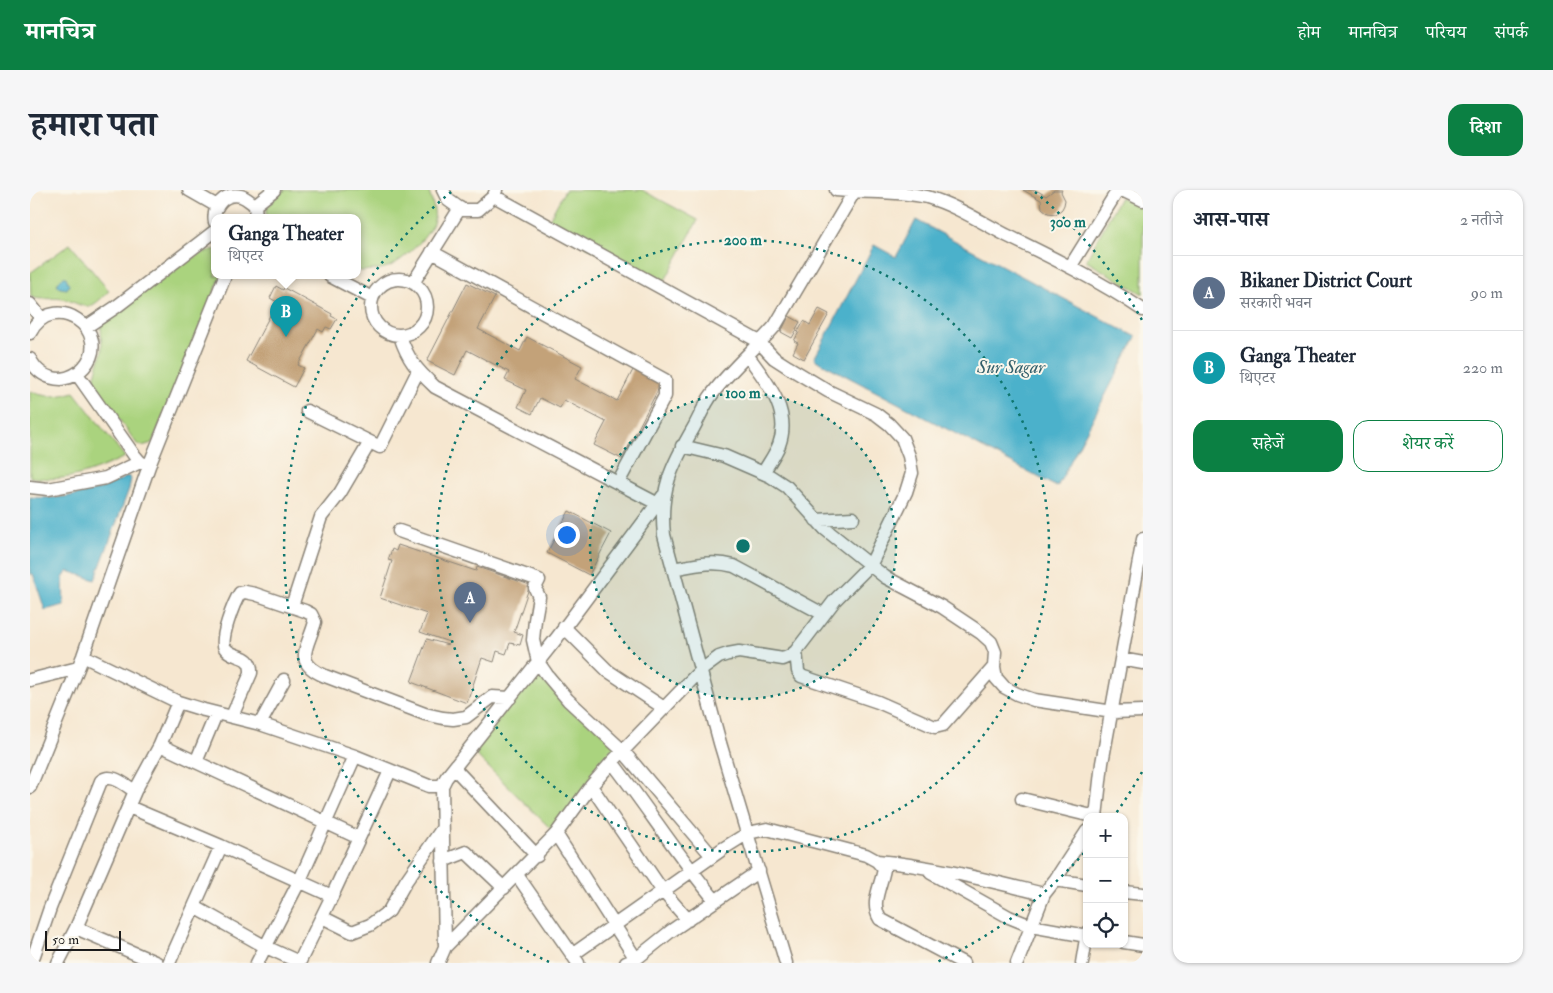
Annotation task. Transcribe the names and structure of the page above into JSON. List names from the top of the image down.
{
  "water": ["Sur Sagar"],
  "scale_bar": "50 m",
  "page": {
    "header": "मानचित्र",
    "nav": [
      "होम",
      "मानचित्र",
      "परिचय",
      "संपर्क"
    ],
    "title": "हमारा पता",
    "buttons": [
      "दिशा",
      ["सहेजें", "शेयर करें"]
    ],
    "heading": ["आस-पास", "2 नतीजे"],
    "popup": ["Ganga Theater", "थिएटर"],
    "list": [
      {
        "mark": "A",
        "name": "Bikaner District Court",
        "note": "सरकारी भवन",
        "value": "90 m"
      },
      {
        "mark": "B",
        "name": "Ganga Theater",
        "note": "थिएटर",
        "value": "220 m"
      }
    ],
    "pins": ["B", "A"],
    "map_buttons": ["+", "−"],
    "scale": "50 m"
  },
  "rings": ["300 m", "200 m", "100 m"]
}
